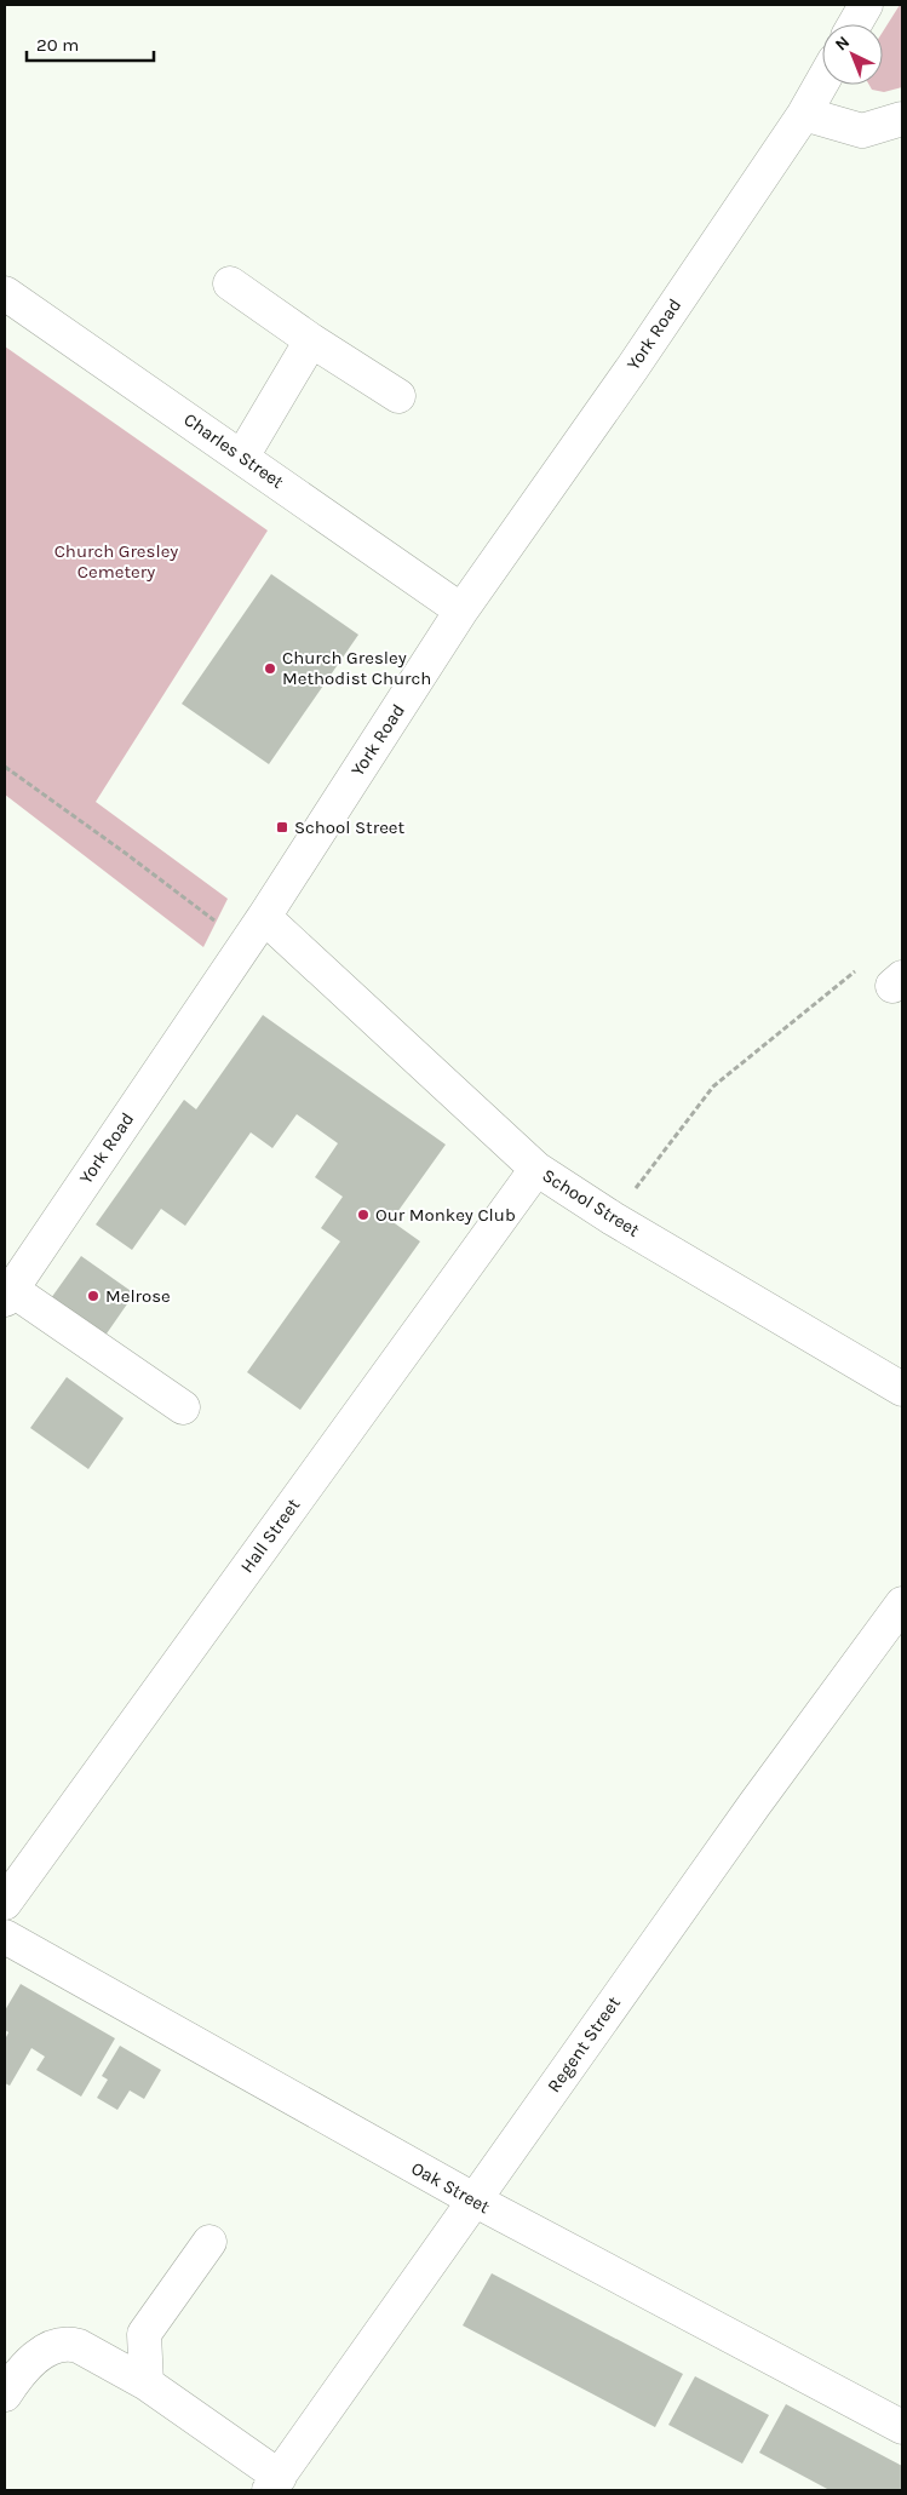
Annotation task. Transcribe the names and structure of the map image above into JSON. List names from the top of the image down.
{
  "streets": {
    "street": [
      "York Road",
      "Charles Street",
      "School Street",
      "Hall Street",
      "Regent Street",
      "Oak Street"
    ]
  },
  "crossings": [
    ["York Road", "Charles Street"],
    ["York Road", "School Street"],
    ["School Street", "Hall Street"],
    ["Regent Street", "Oak Street"]
  ],
  "parks": ["Church Gresley Cemetery"],
  "places": {
    "other": ["Church Gresley Methodist Church", "Our Monkey Club", "Melrose"],
    "transit": ["School Street"]
  },
  "scale_bar": "20 m",
  "north": "top left"
}
